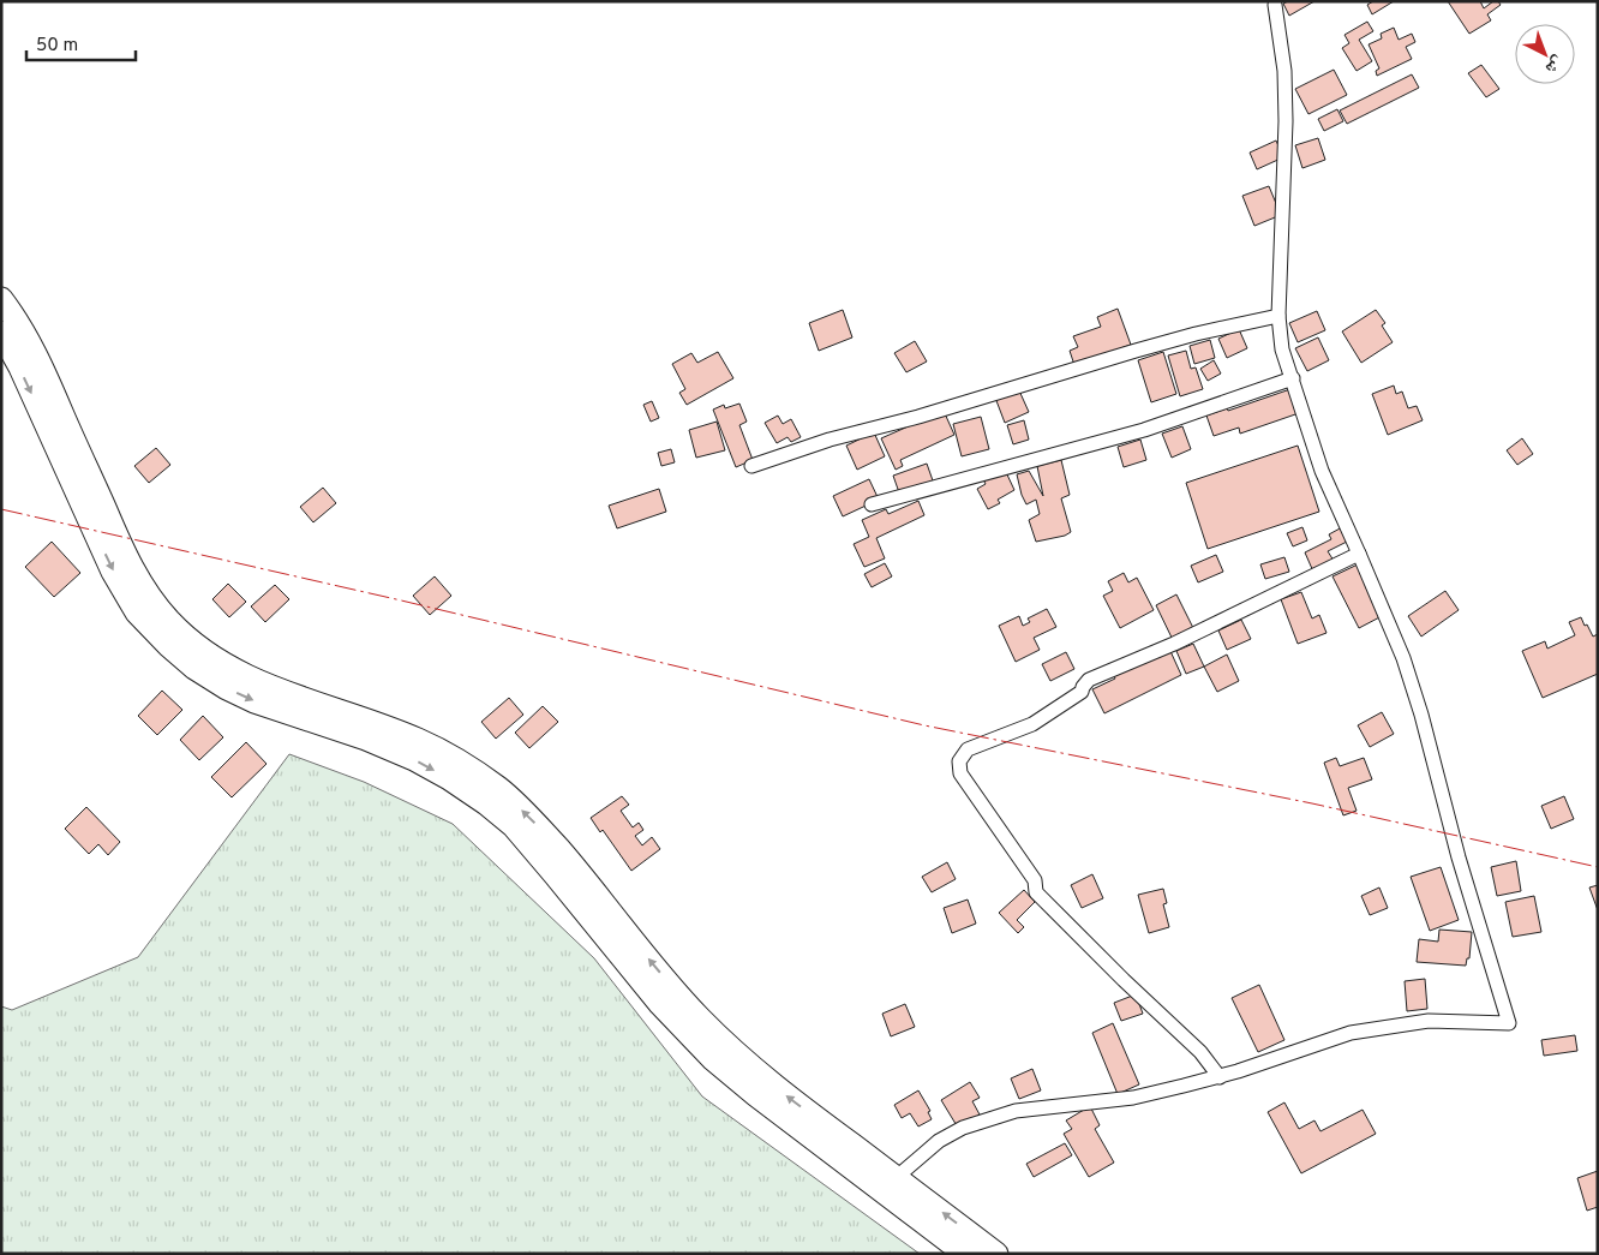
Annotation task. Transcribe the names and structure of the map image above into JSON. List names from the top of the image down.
{
  "scale_bar": "50 m",
  "north": "bottom right"
}
